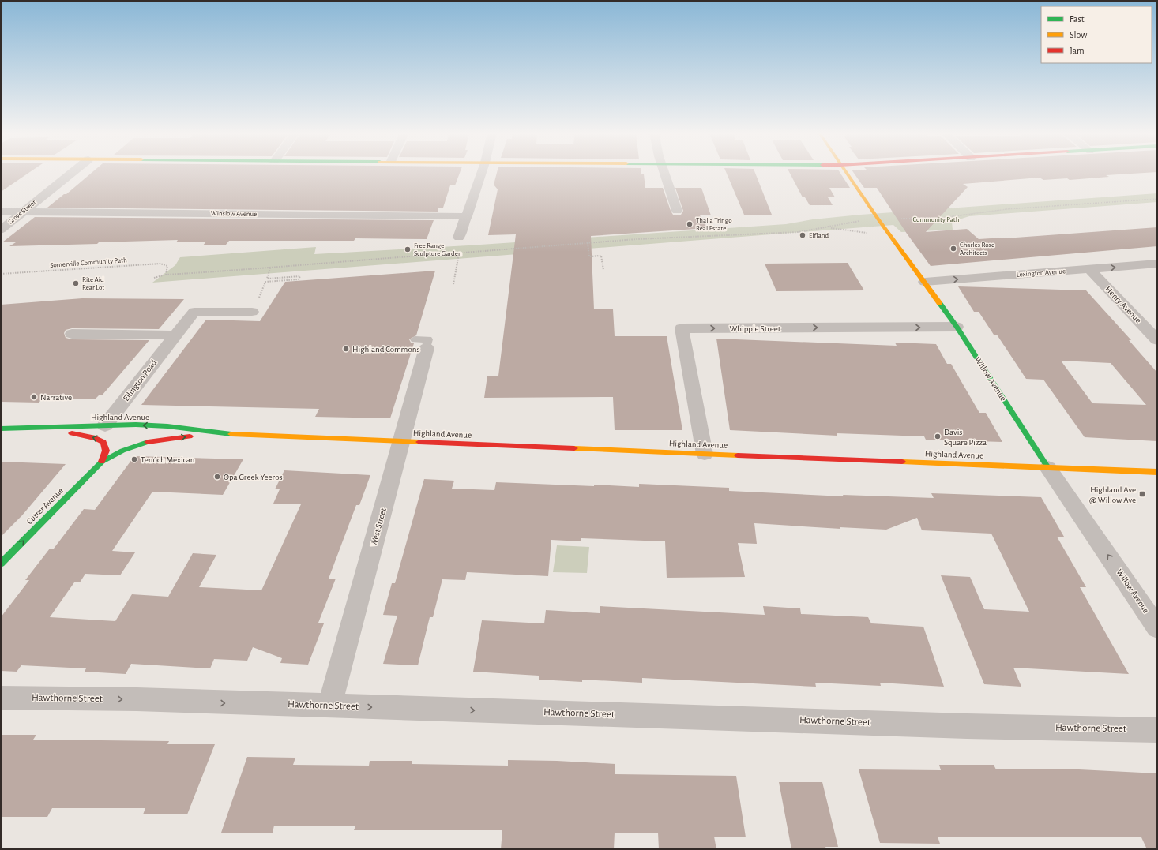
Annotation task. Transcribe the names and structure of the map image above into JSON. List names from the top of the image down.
{
  "streets": {
    "street": [
      "Grove Street",
      "Winslow Avenue",
      "Lexington Avenue",
      "Henry Avenue",
      "Whipple Street",
      "Willow Avenue",
      "Ellington Road",
      "Highland Avenue",
      "Cutter Avenue",
      "West Street",
      "Hawthorne Street"
    ],
    "path": ["Somerville Community Path"]
  },
  "crossings": [
    ["Grove Street", "Winslow Avenue"],
    ["Lexington Avenue", "Henry Avenue"],
    ["Lexington Avenue", "Willow Avenue"],
    ["Whipple Street", "Willow Avenue"],
    ["Whipple Street", "Highland Avenue"],
    ["Willow Avenue", "Highland Avenue"],
    ["Ellington Road", "Highland Avenue"],
    ["Highland Avenue", "Cutter Avenue"],
    ["Highland Avenue", "West Street"],
    ["West Street", "Hawthorne Street"]
  ],
  "one_way": [
    "Lexington Avenue",
    "Willow Avenue",
    "Cutter Avenue",
    "Hawthorne Street"
  ],
  "parks": ["Community Path"],
  "places": {
    "other": [
      "Thalia Tringo Real Estate",
      "Elfland",
      "Charles Rose Architects",
      "Free Range Sculpture Garden",
      "Rite Aid Rear Lot",
      "Highland Commons",
      "Narrative",
      "Davis Square Pizza",
      "Tenóch Mexican",
      "Opa Greek Yeeros"
    ],
    "transit": ["Highland Ave @ Willow Ave"]
  },
  "legend": ["Fast", "Slow", "Jam"]
}
